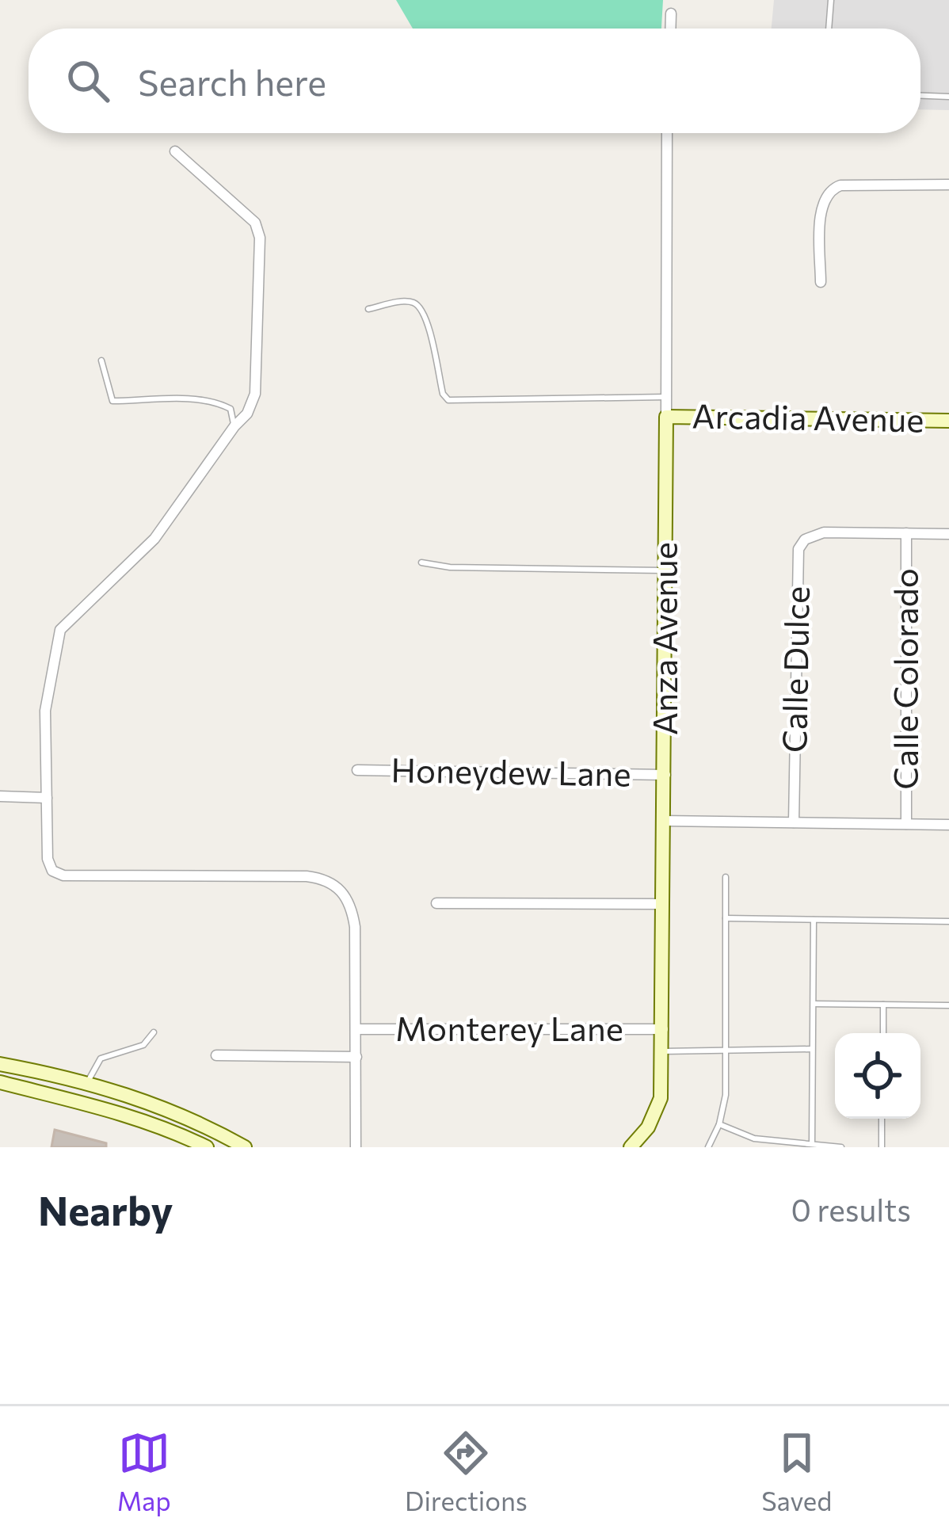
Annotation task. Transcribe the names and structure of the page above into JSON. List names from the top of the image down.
{
  "streets": {
    "street": [
      "Arcadia Avenue",
      "Anza Avenue",
      "Calle Dulce",
      "Calle Colorado",
      "Honeydew Lane",
      "Monterey Lane"
    ]
  },
  "crossings": [
    ["Arcadia Avenue", "Anza Avenue"],
    ["Anza Avenue", "Honeydew Lane"],
    ["Anza Avenue", "Monterey Lane"],
    ["Calle Dulce", "Calle Colorado"]
  ],
  "page": {
    "search": "Search here",
    "heading": ["Nearby", "0 results"],
    "nav": ["Map", "Directions", "Saved"]
  }
}
